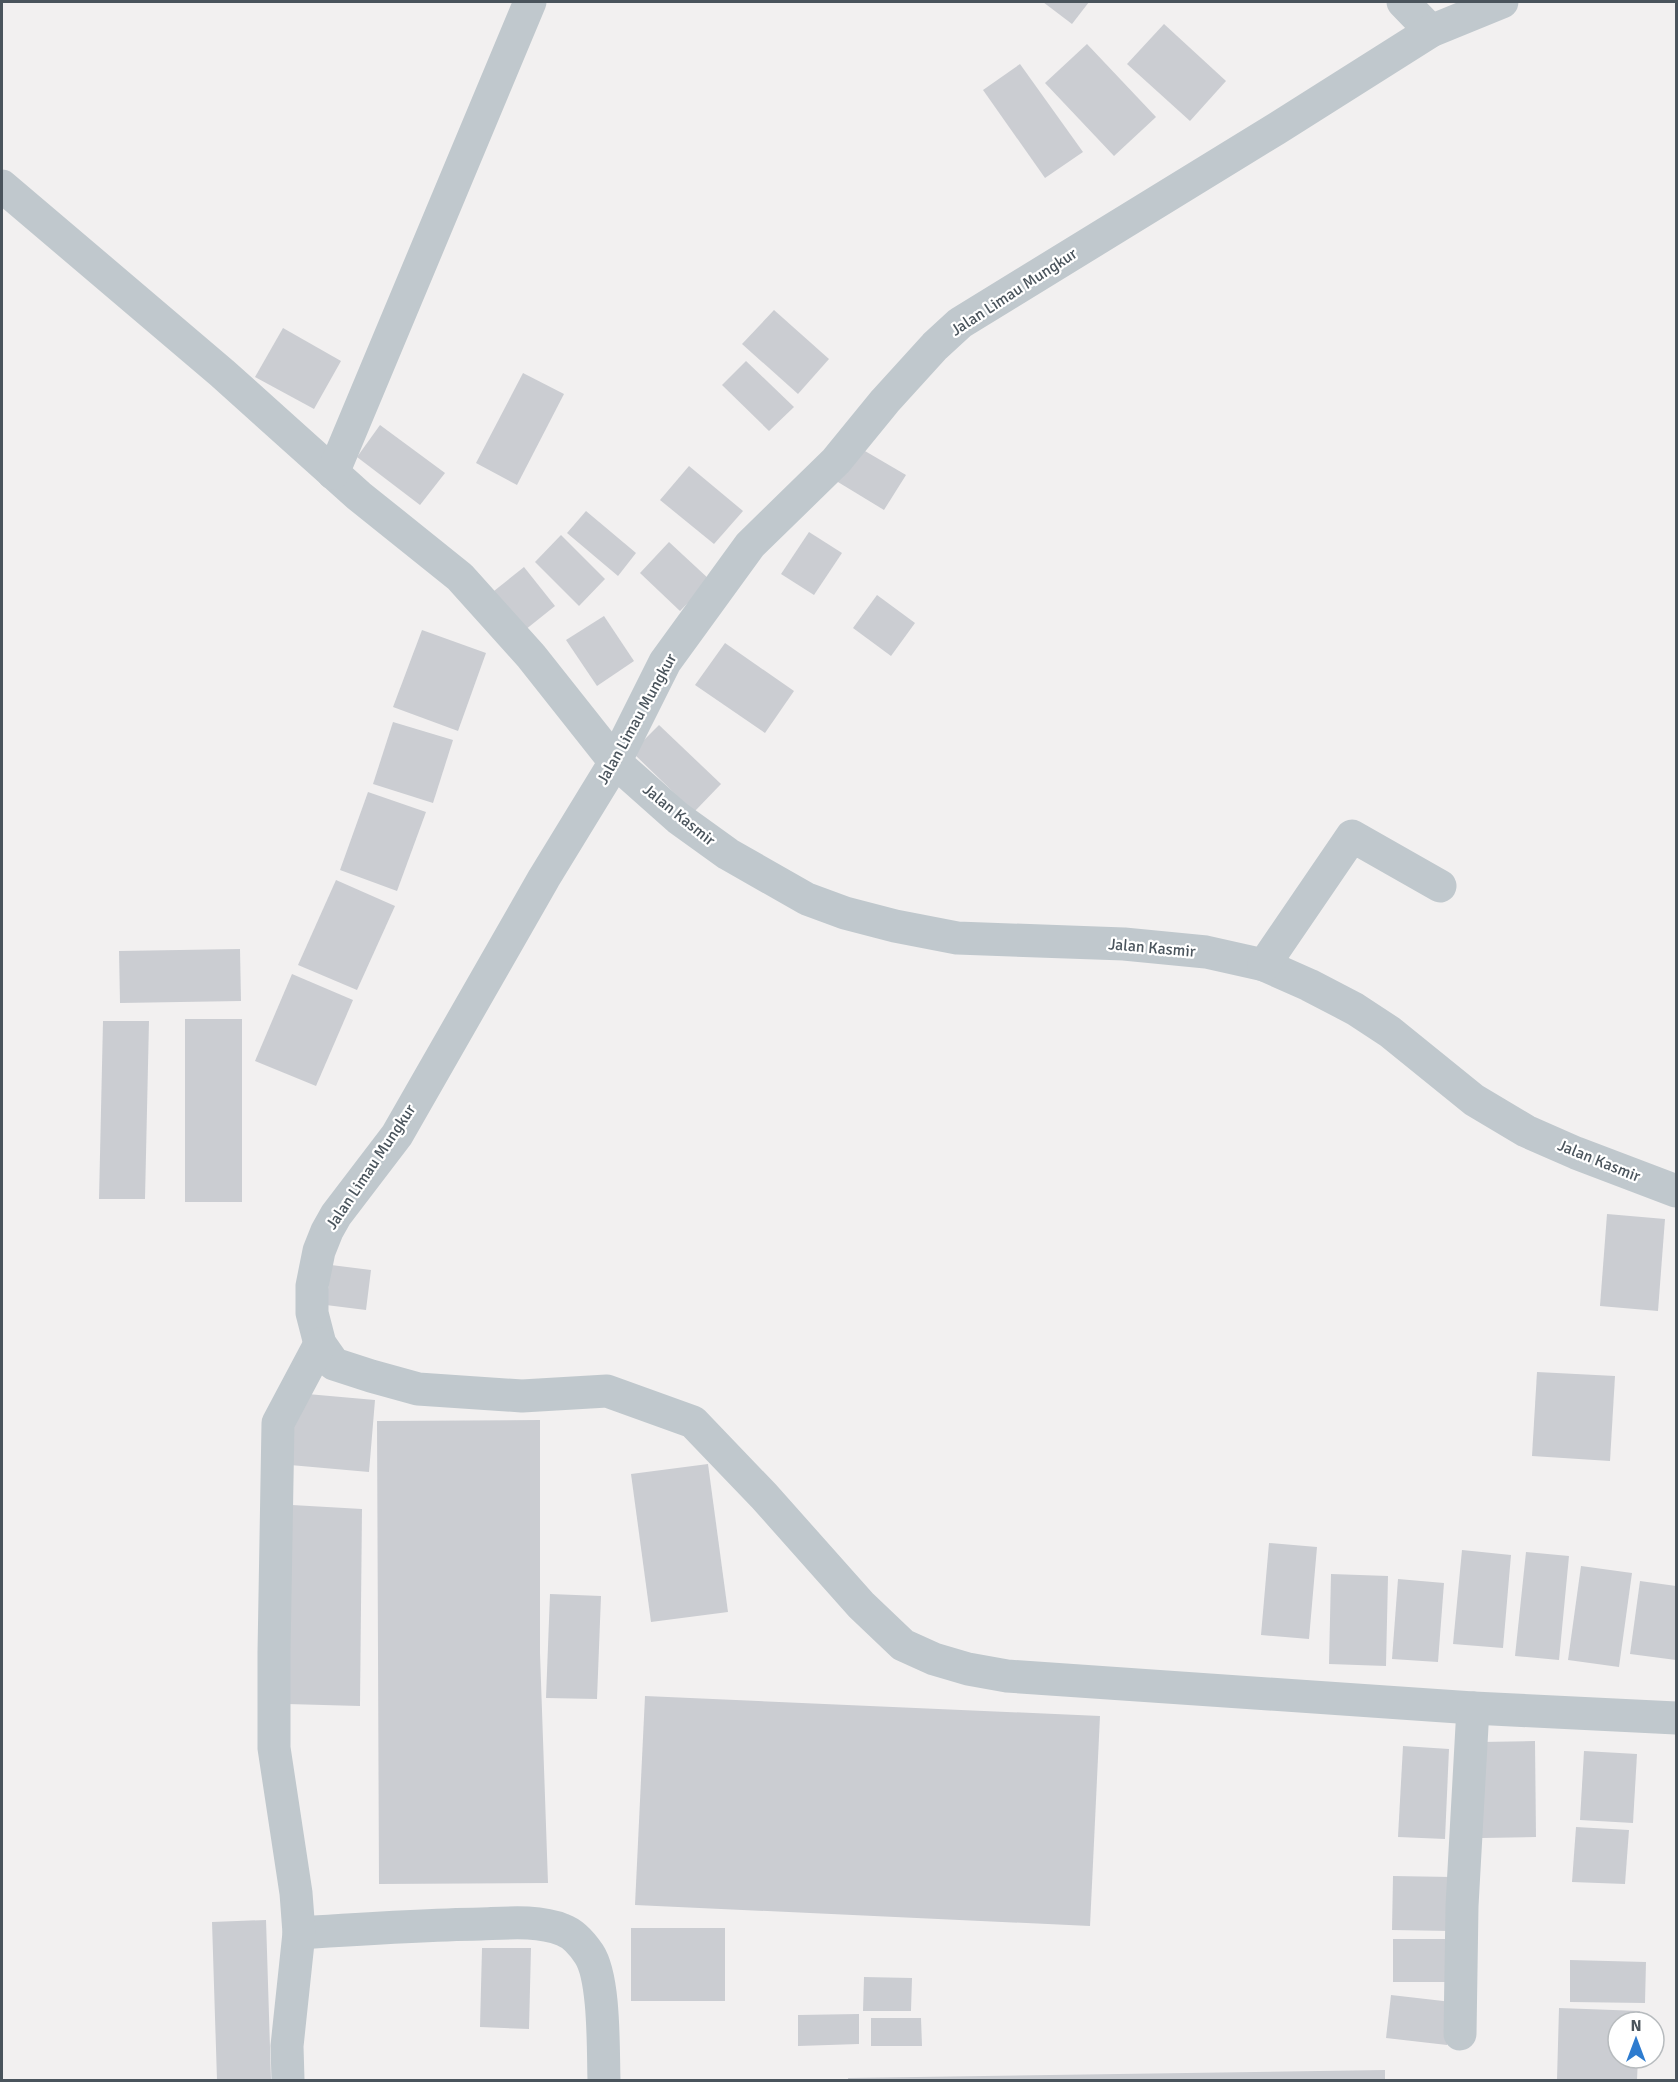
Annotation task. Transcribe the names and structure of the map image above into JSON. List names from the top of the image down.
{
  "streets": {
    "street": ["Jalan Limau Mungkur", "Jalan Kasmir"]
  },
  "crossings": [
    ["Jalan Limau Mungkur", "Jalan Kasmir"]
  ],
  "north": "top"
}
